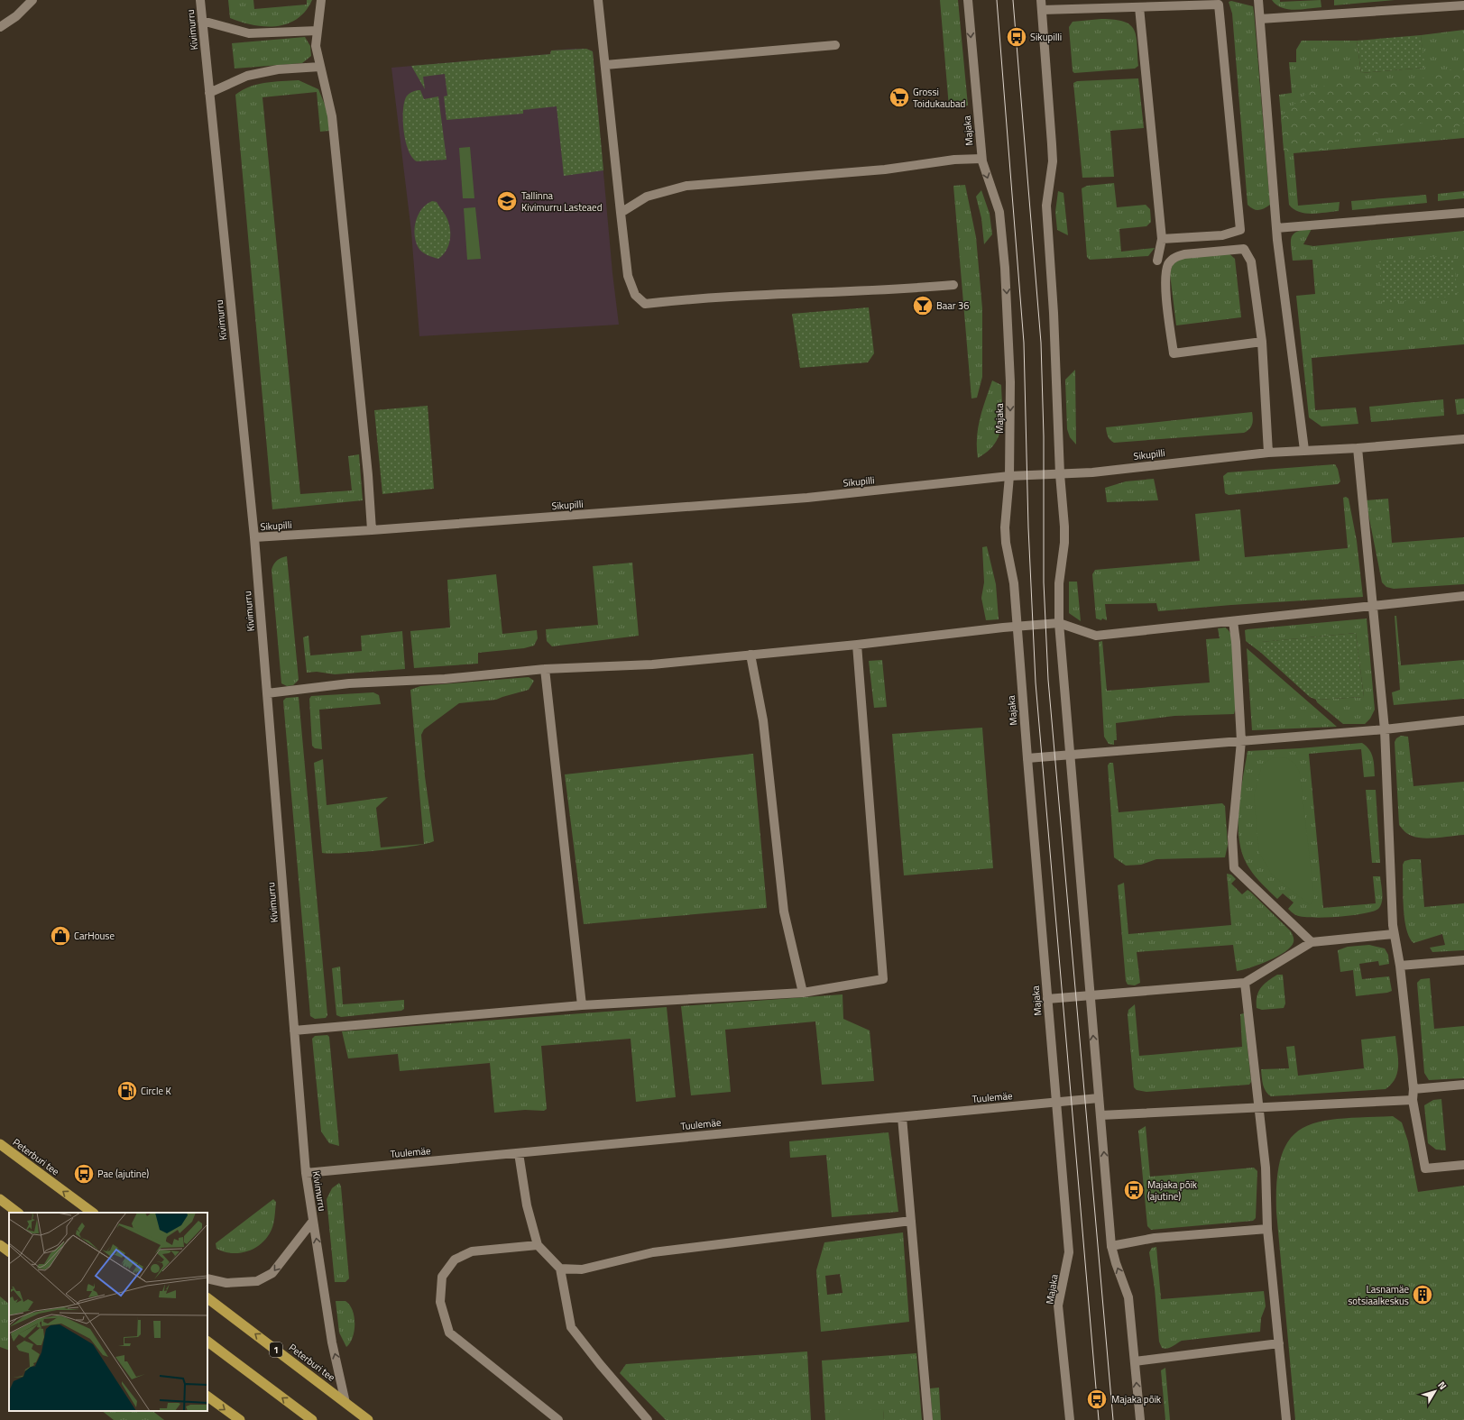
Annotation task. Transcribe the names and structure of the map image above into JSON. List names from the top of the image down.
{
  "streets": {
    "highway": ["Peterburi tee", "1"],
    "street": [
      "Kivimurru",
      "Majaka",
      "Sikupilli",
      "Tuulemäe"
    ]
  },
  "crossings": [
    ["Kivimurru", "Sikupilli"],
    ["Kivimurru", "Tuulemäe"],
    ["Kivimurru", "Peterburi tee"],
    ["Majaka", "Sikupilli"],
    ["Majaka", "Tuulemäe"]
  ],
  "places": {
    "bus stop": [
      "Sikupilli",
      "Pae (ajutine)",
      "Majaka põik (ajutine)",
      "Majaka põik"
    ],
    "supermarket": ["Grossi Toidukaubad"],
    "school or university": ["Tallinna Kivimurru Lasteaed"],
    "bar": ["Baar 36"],
    "shop": ["CarHouse"],
    "fuel station": ["Circle K"],
    "building": ["Lasnamäe sotsiaalkeskus"]
  },
  "north": "top right"
}
